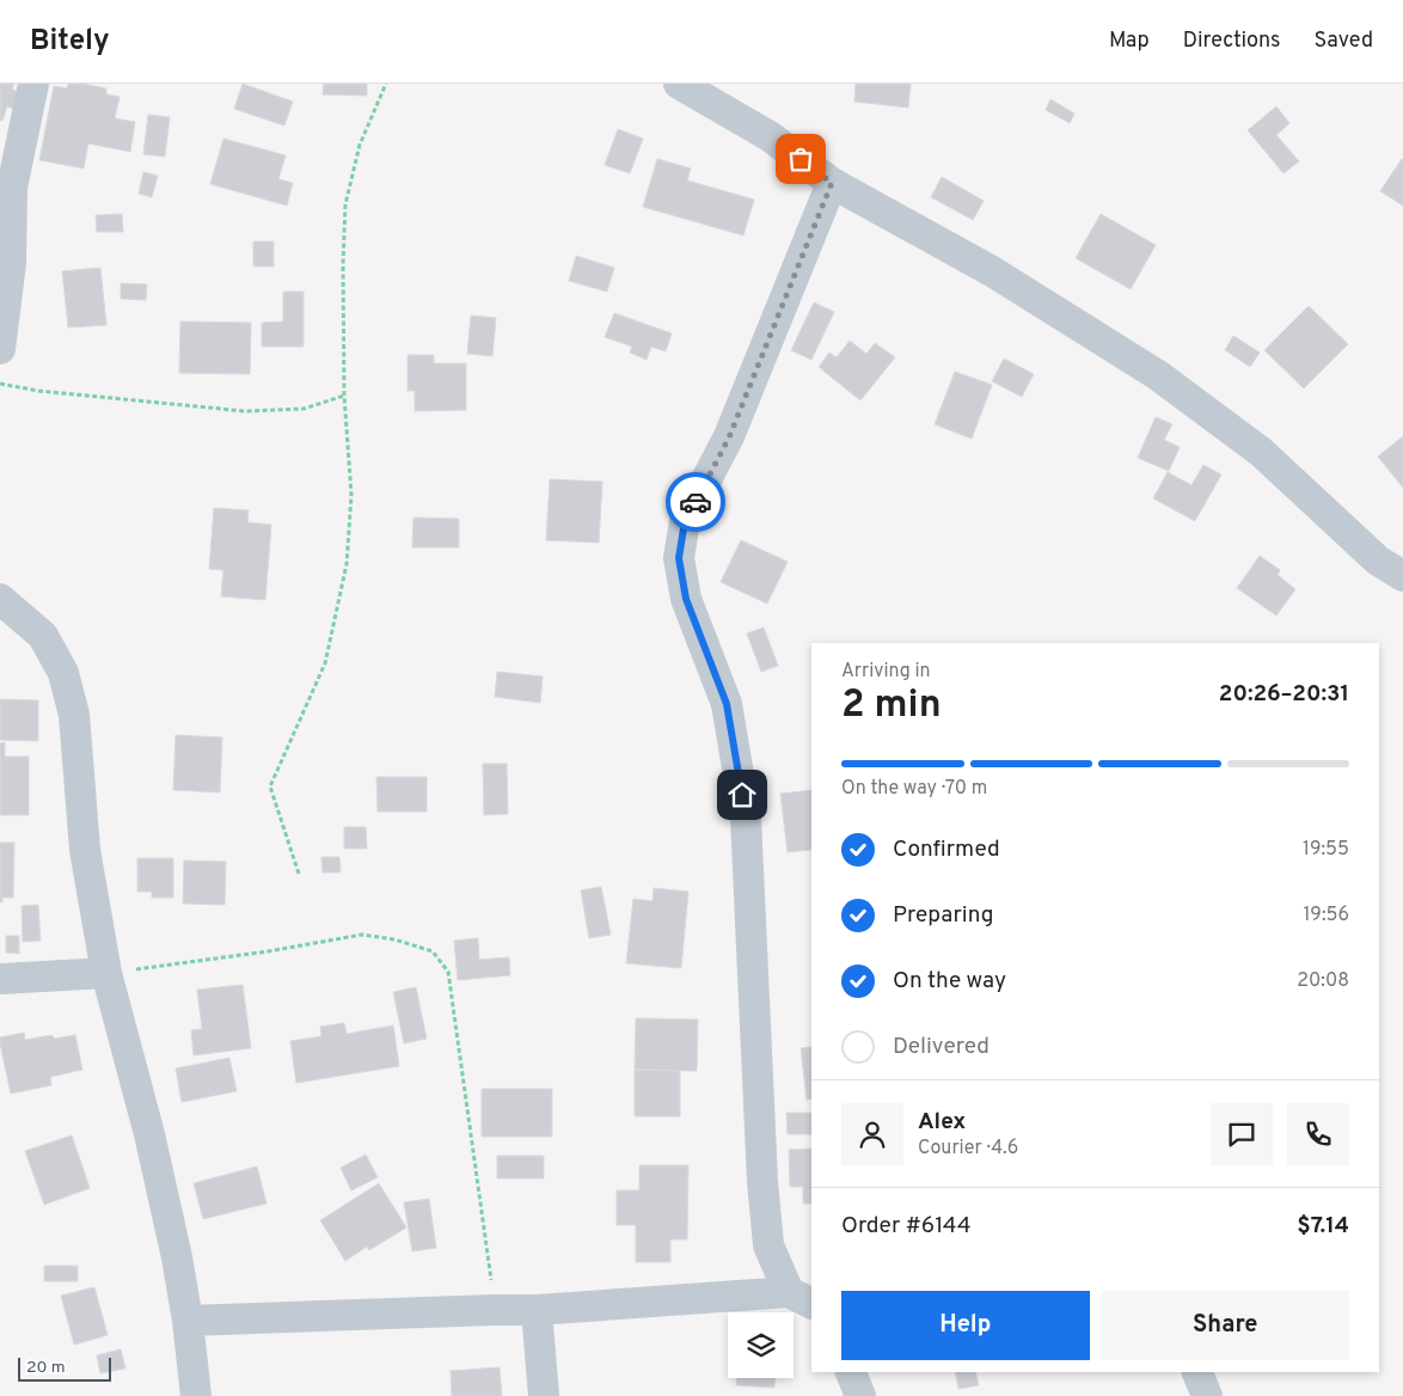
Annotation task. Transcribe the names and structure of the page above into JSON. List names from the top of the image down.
{
  "scale_bar": "20 m",
  "page": {
    "header": "Bitely",
    "nav": ["Map", "Directions", "Saved"],
    "heading": ["2 min", "Arriving in", "20:26–20:31"],
    "panel": [
      "Alex",
      "Courier · 4.6",
      "Order #6144",
      "$7.14"
    ],
    "bar": "On the way · 70 m",
    "list": [
      ["Confirmed", "19:55"],
      ["Preparing", "19:56"],
      ["On the way", "20:08"],
      "Delivered"
    ],
    "buttons": ["Help", "Share"],
    "scale": "20 m"
  }
}
